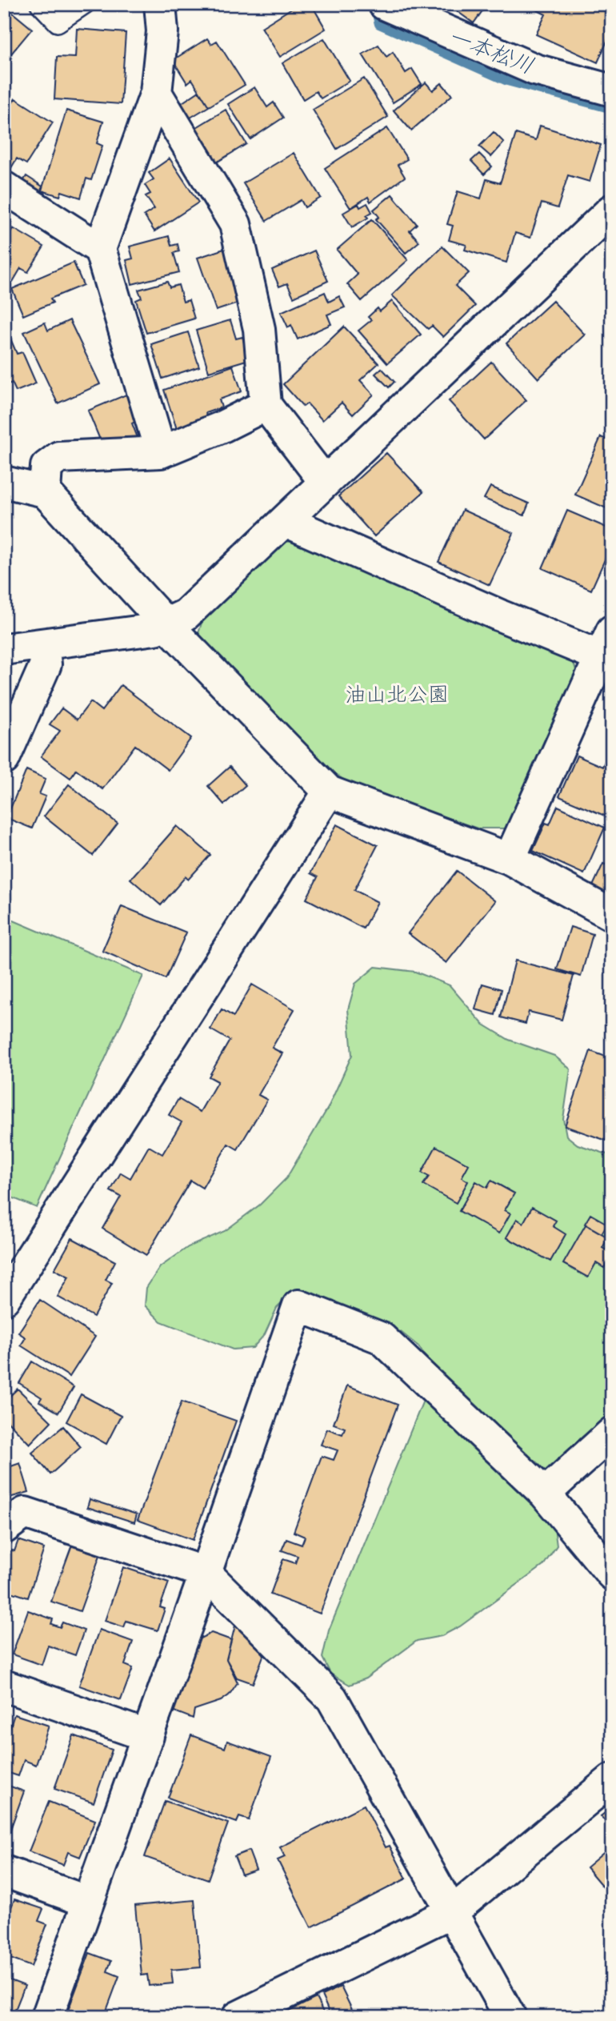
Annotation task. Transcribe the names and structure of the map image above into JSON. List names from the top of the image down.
{
  "water": ["一本松川"],
  "parks": ["油山北公園"]
}
